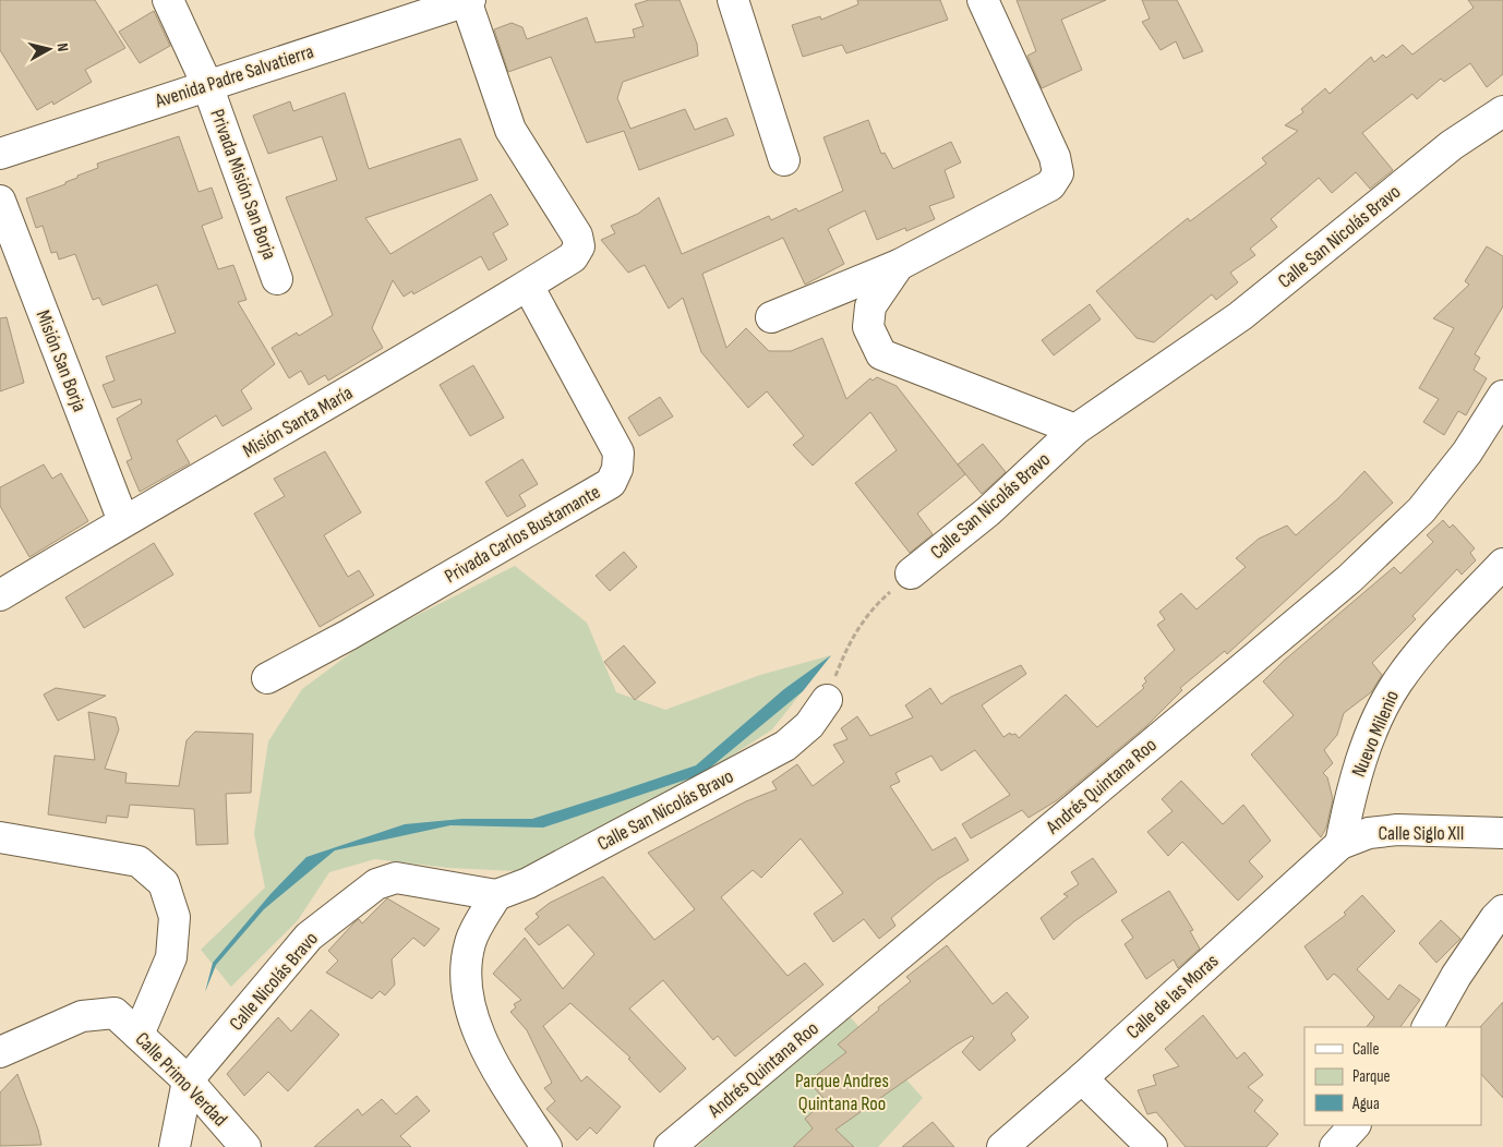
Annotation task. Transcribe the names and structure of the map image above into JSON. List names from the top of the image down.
{
  "streets": {
    "street": [
      "Avenida Padre Salvatierra",
      "Privada Misión San Borja",
      "Calle San Nicolás Bravo",
      "Misión San Borja",
      "Misión Santa María",
      "Privada Carlos Bustamante",
      "Nuevo Milenio",
      "Andrés Quintana Roo",
      "Calle Siglo XII",
      "Calle Nicolás Bravo",
      "Calle de las Moras",
      "Calle Primo Verdad"
    ]
  },
  "crossings": [
    ["Avenida Padre Salvatierra", "Privada Misión San Borja"],
    ["Avenida Padre Salvatierra", "Misión Santa María"],
    ["Calle San Nicolás Bravo", "Calle Nicolás Bravo"],
    ["Misión San Borja", "Misión Santa María"],
    ["Misión Santa María", "Privada Carlos Bustamante"],
    ["Nuevo Milenio", "Calle Siglo XII"],
    ["Nuevo Milenio", "Calle de las Moras"],
    ["Calle Siglo XII", "Calle de las Moras"],
    ["Calle Nicolás Bravo", "Calle Primo Verdad"]
  ],
  "parks": ["Parque Andres Quintana Roo"],
  "legend": ["Calle", "Parque", "Agua"],
  "north": "right"
}
